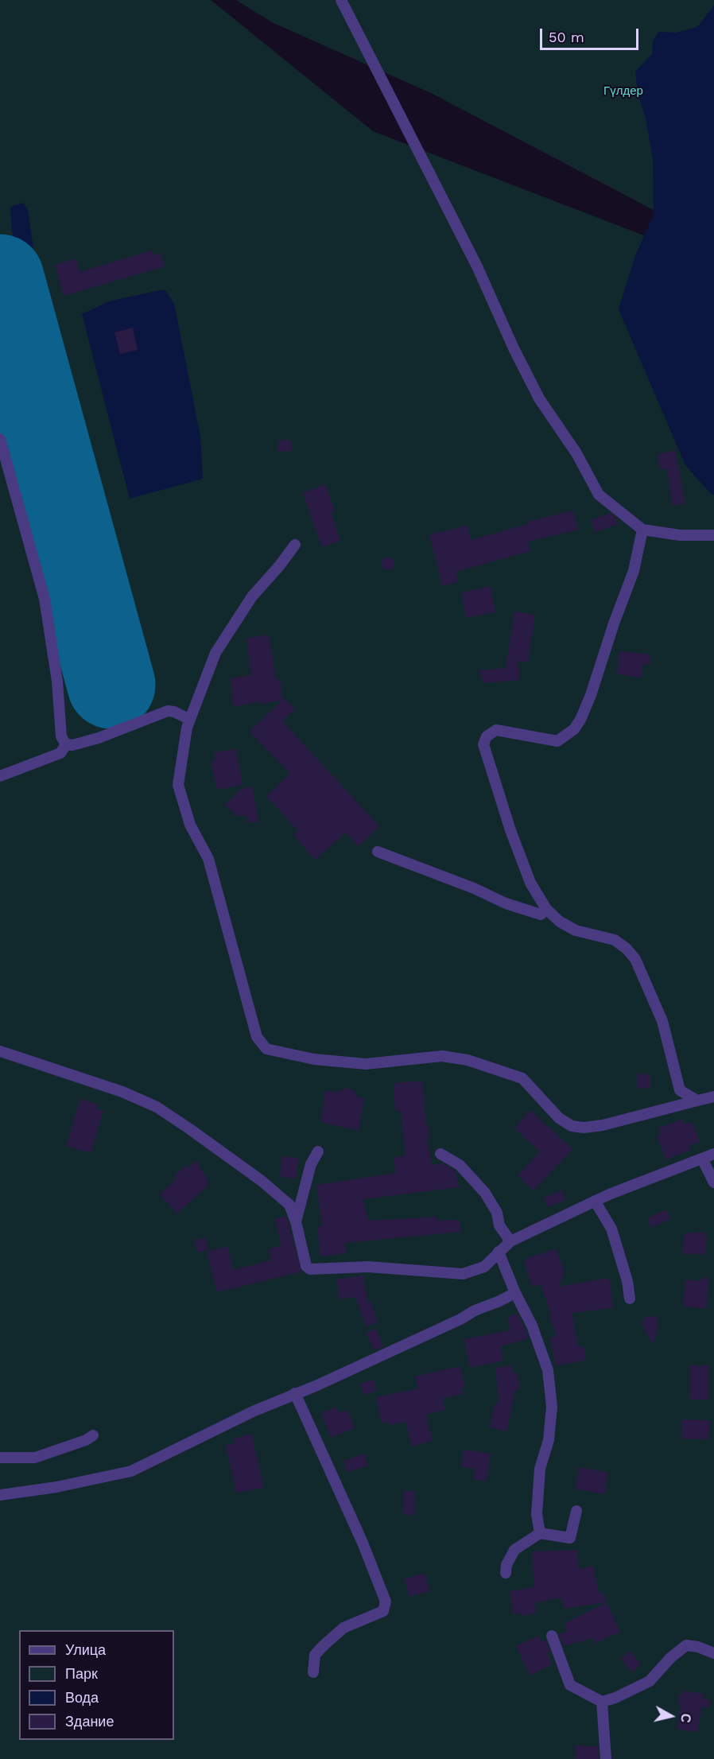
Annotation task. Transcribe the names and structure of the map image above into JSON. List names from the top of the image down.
{
  "parks": ["Гүлдер"],
  "legend": [
    "Улица",
    "Парк",
    "Вода",
    "Здание"
  ],
  "scale_bar": "50 m",
  "north": "right"
}
